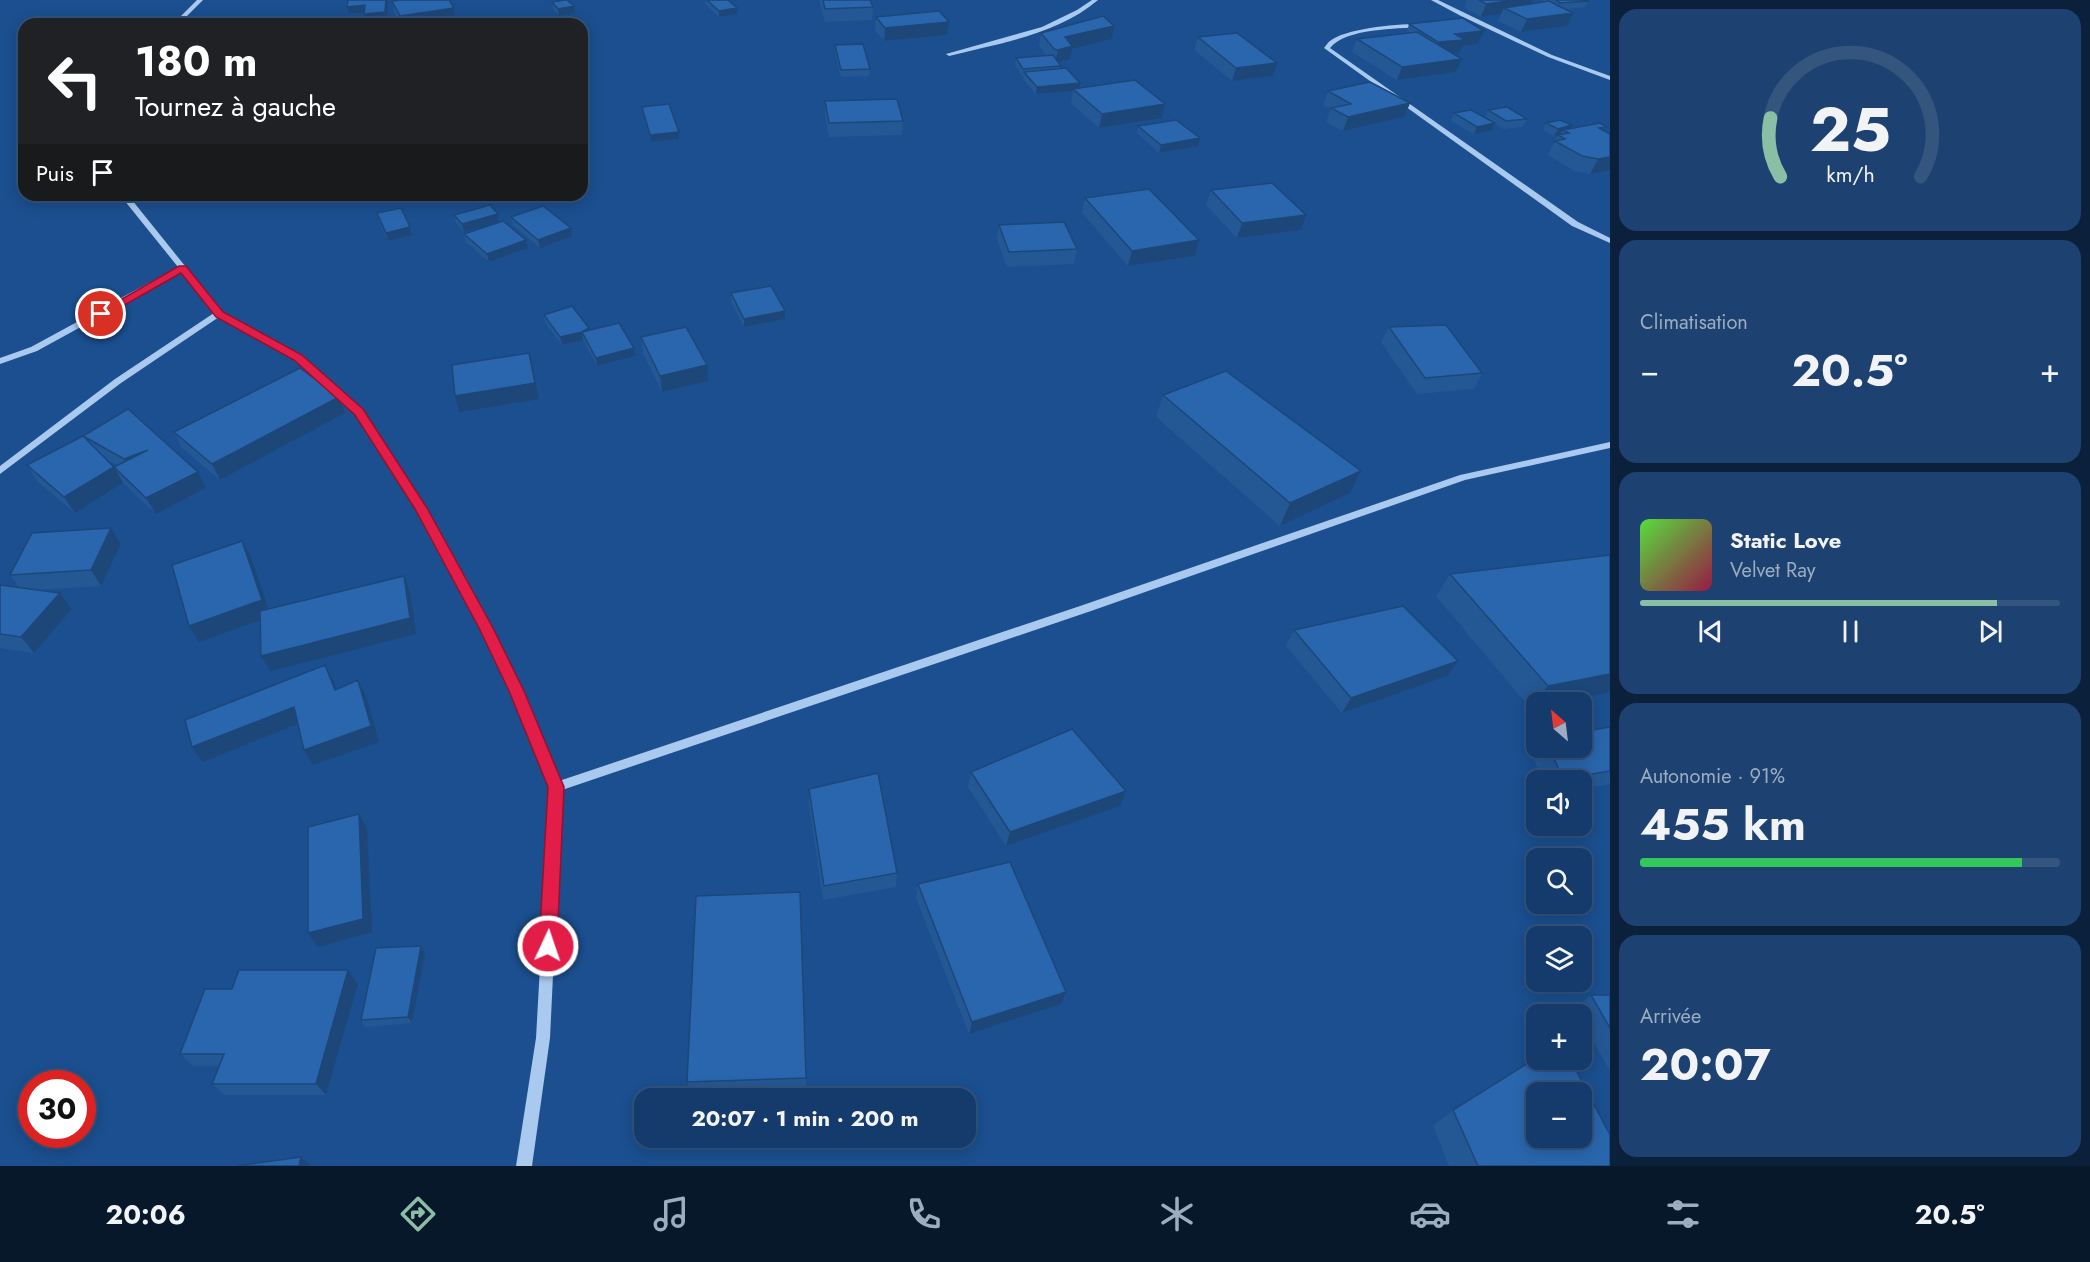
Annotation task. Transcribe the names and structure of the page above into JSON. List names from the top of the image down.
{
  "north": "top left",
  "page": {
    "turn": ["180 m", "Tournez à gauche"],
    "then": "Puis",
    "tile": [
      "Climatisation",
      ["Autonomie · 91%", "455 km"],
      ["Arrivée", "20:07"]
    ],
    "heat": ["−", "20.5°", "+"],
    "song": ["Static Love", "Velvet Ray"],
    "map_buttons": ["+", "−"],
    "limit": "30",
    "trip": "20:07 · 1 min · 200 m",
    "tabs": ["20:06", "20.5°"],
    "gauge": ["25", "km/h"]
  }
}
